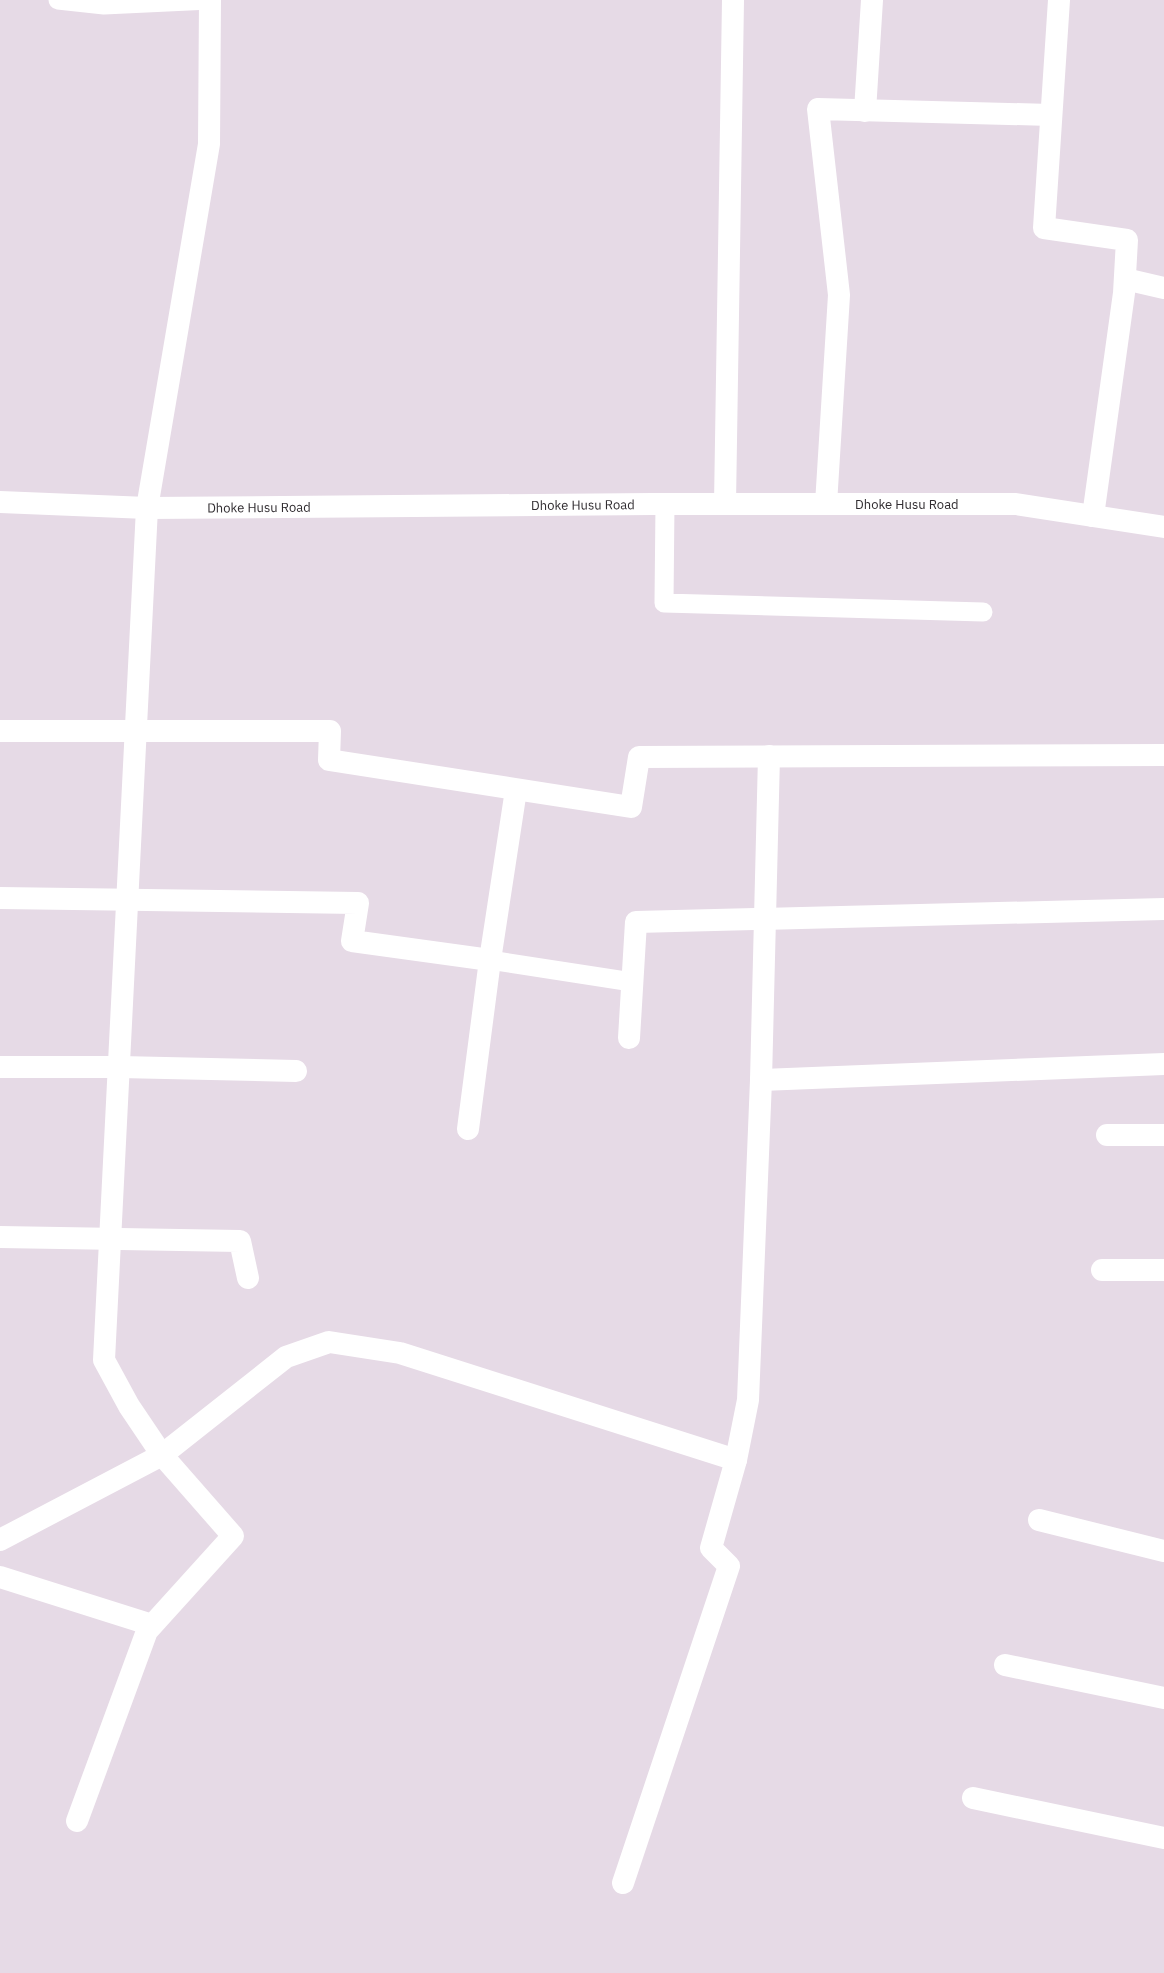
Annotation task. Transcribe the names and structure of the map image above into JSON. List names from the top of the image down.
{
  "streets": {
    "street": ["Dhoke Husu Road"]
  }
}
